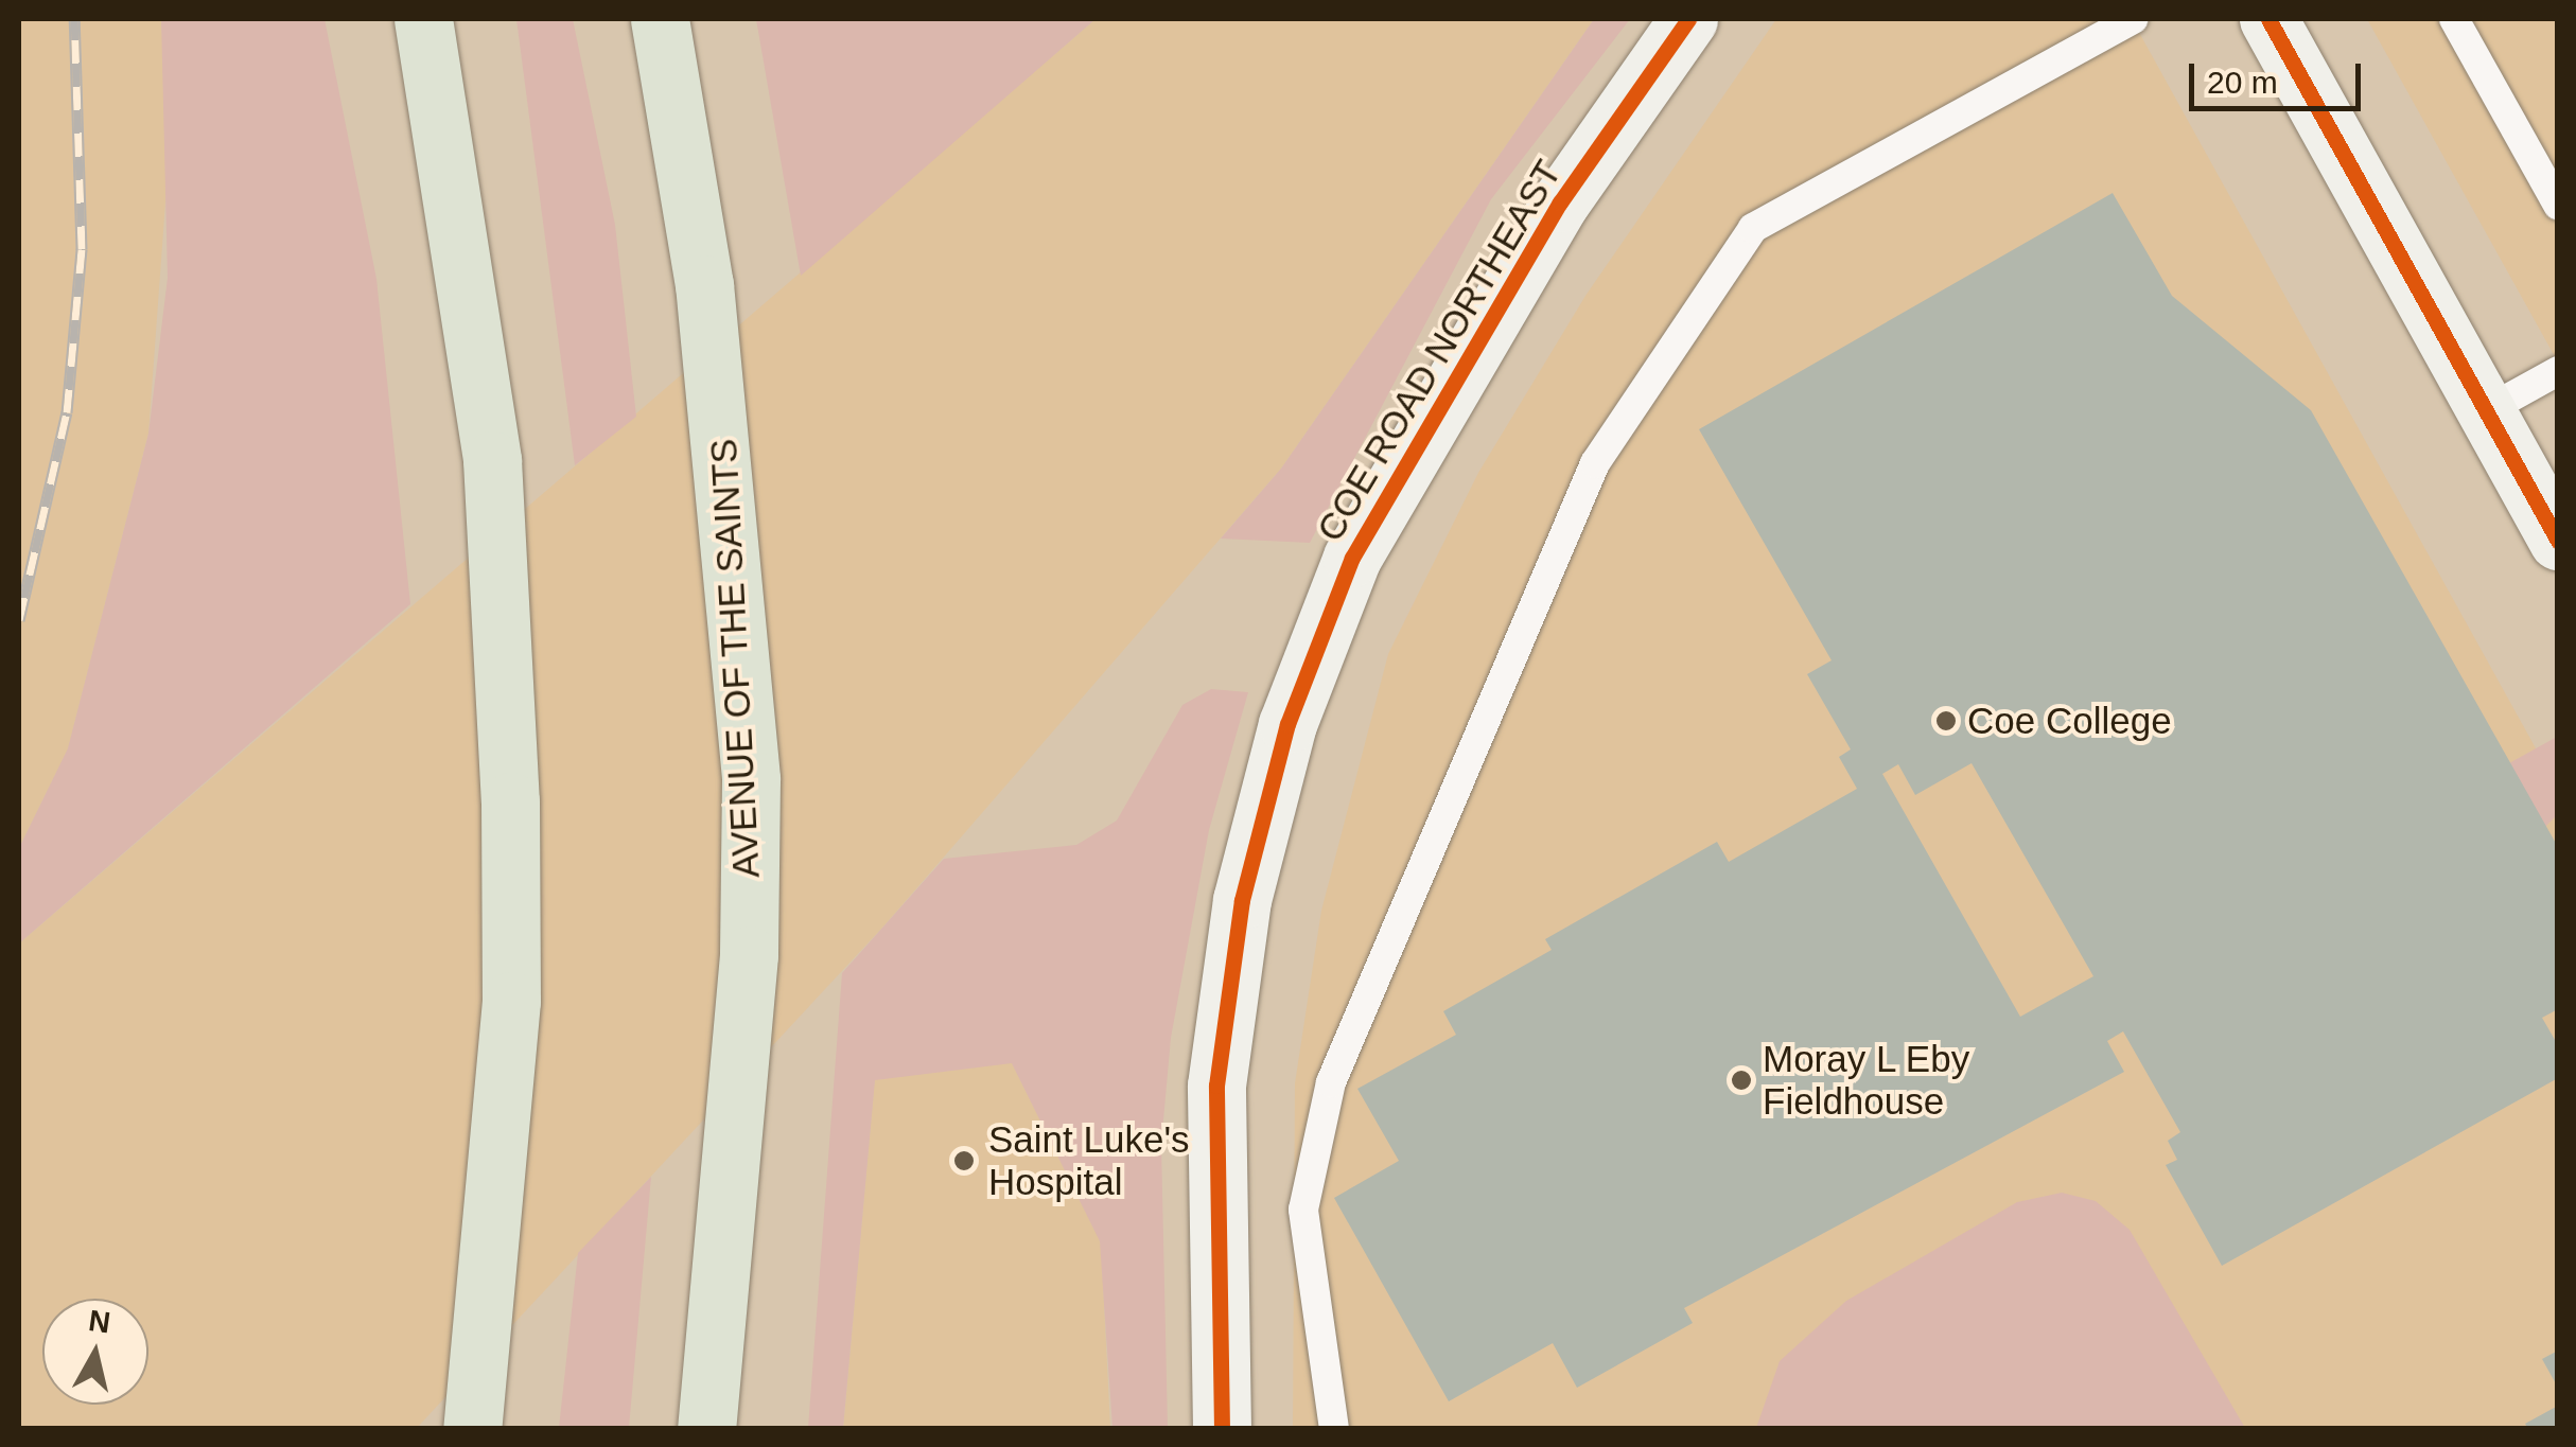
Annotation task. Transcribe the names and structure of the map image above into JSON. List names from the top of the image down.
{
  "streets": {
    "highway": ["AVENUE OF THE SAINTS"],
    "main road": ["COE ROAD NORTHEAST"]
  },
  "places": ["Coe College", "Moray L Eby Fieldhouse", "Saint Luke's Hospital"],
  "scale_bar": "20 m",
  "north": "top"
}
